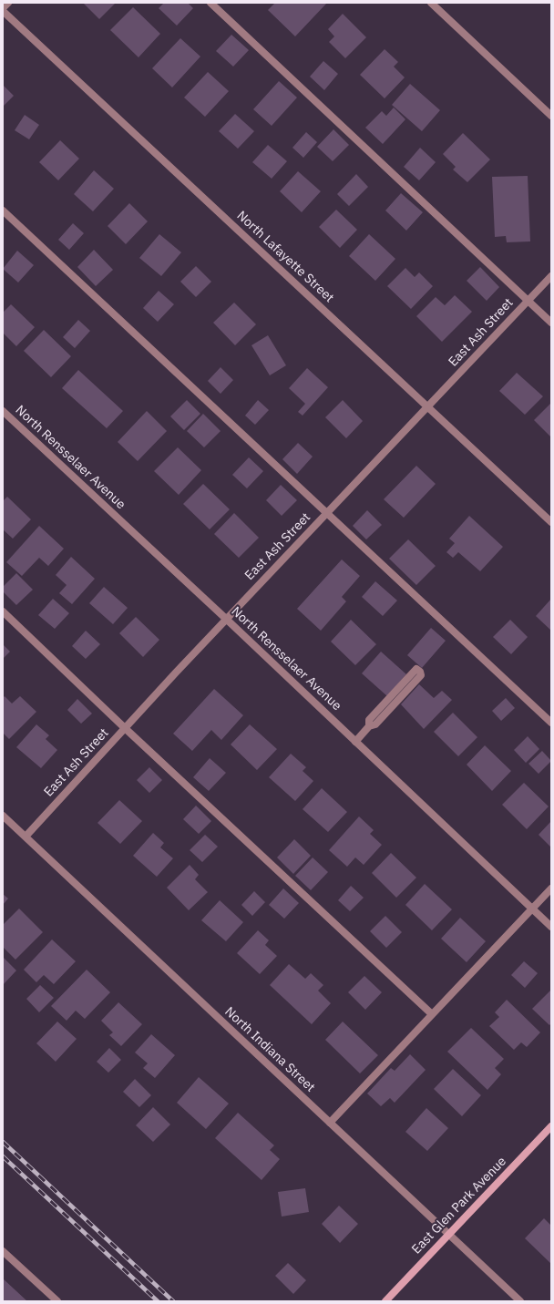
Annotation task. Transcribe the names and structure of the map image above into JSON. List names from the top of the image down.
{
  "streets": {
    "main road": ["East Glen Park Avenue"],
    "street": [
      "North Lafayette Street",
      "East Ash Street",
      "North Rensselaer Avenue",
      "North Indiana Street"
    ]
  },
  "crossings": [
    ["North Lafayette Street", "East Ash Street"],
    ["East Ash Street", "North Rensselaer Avenue"],
    ["East Ash Street", "North Indiana Street"],
    ["North Indiana Street", "East Glen Park Avenue"]
  ]
}
